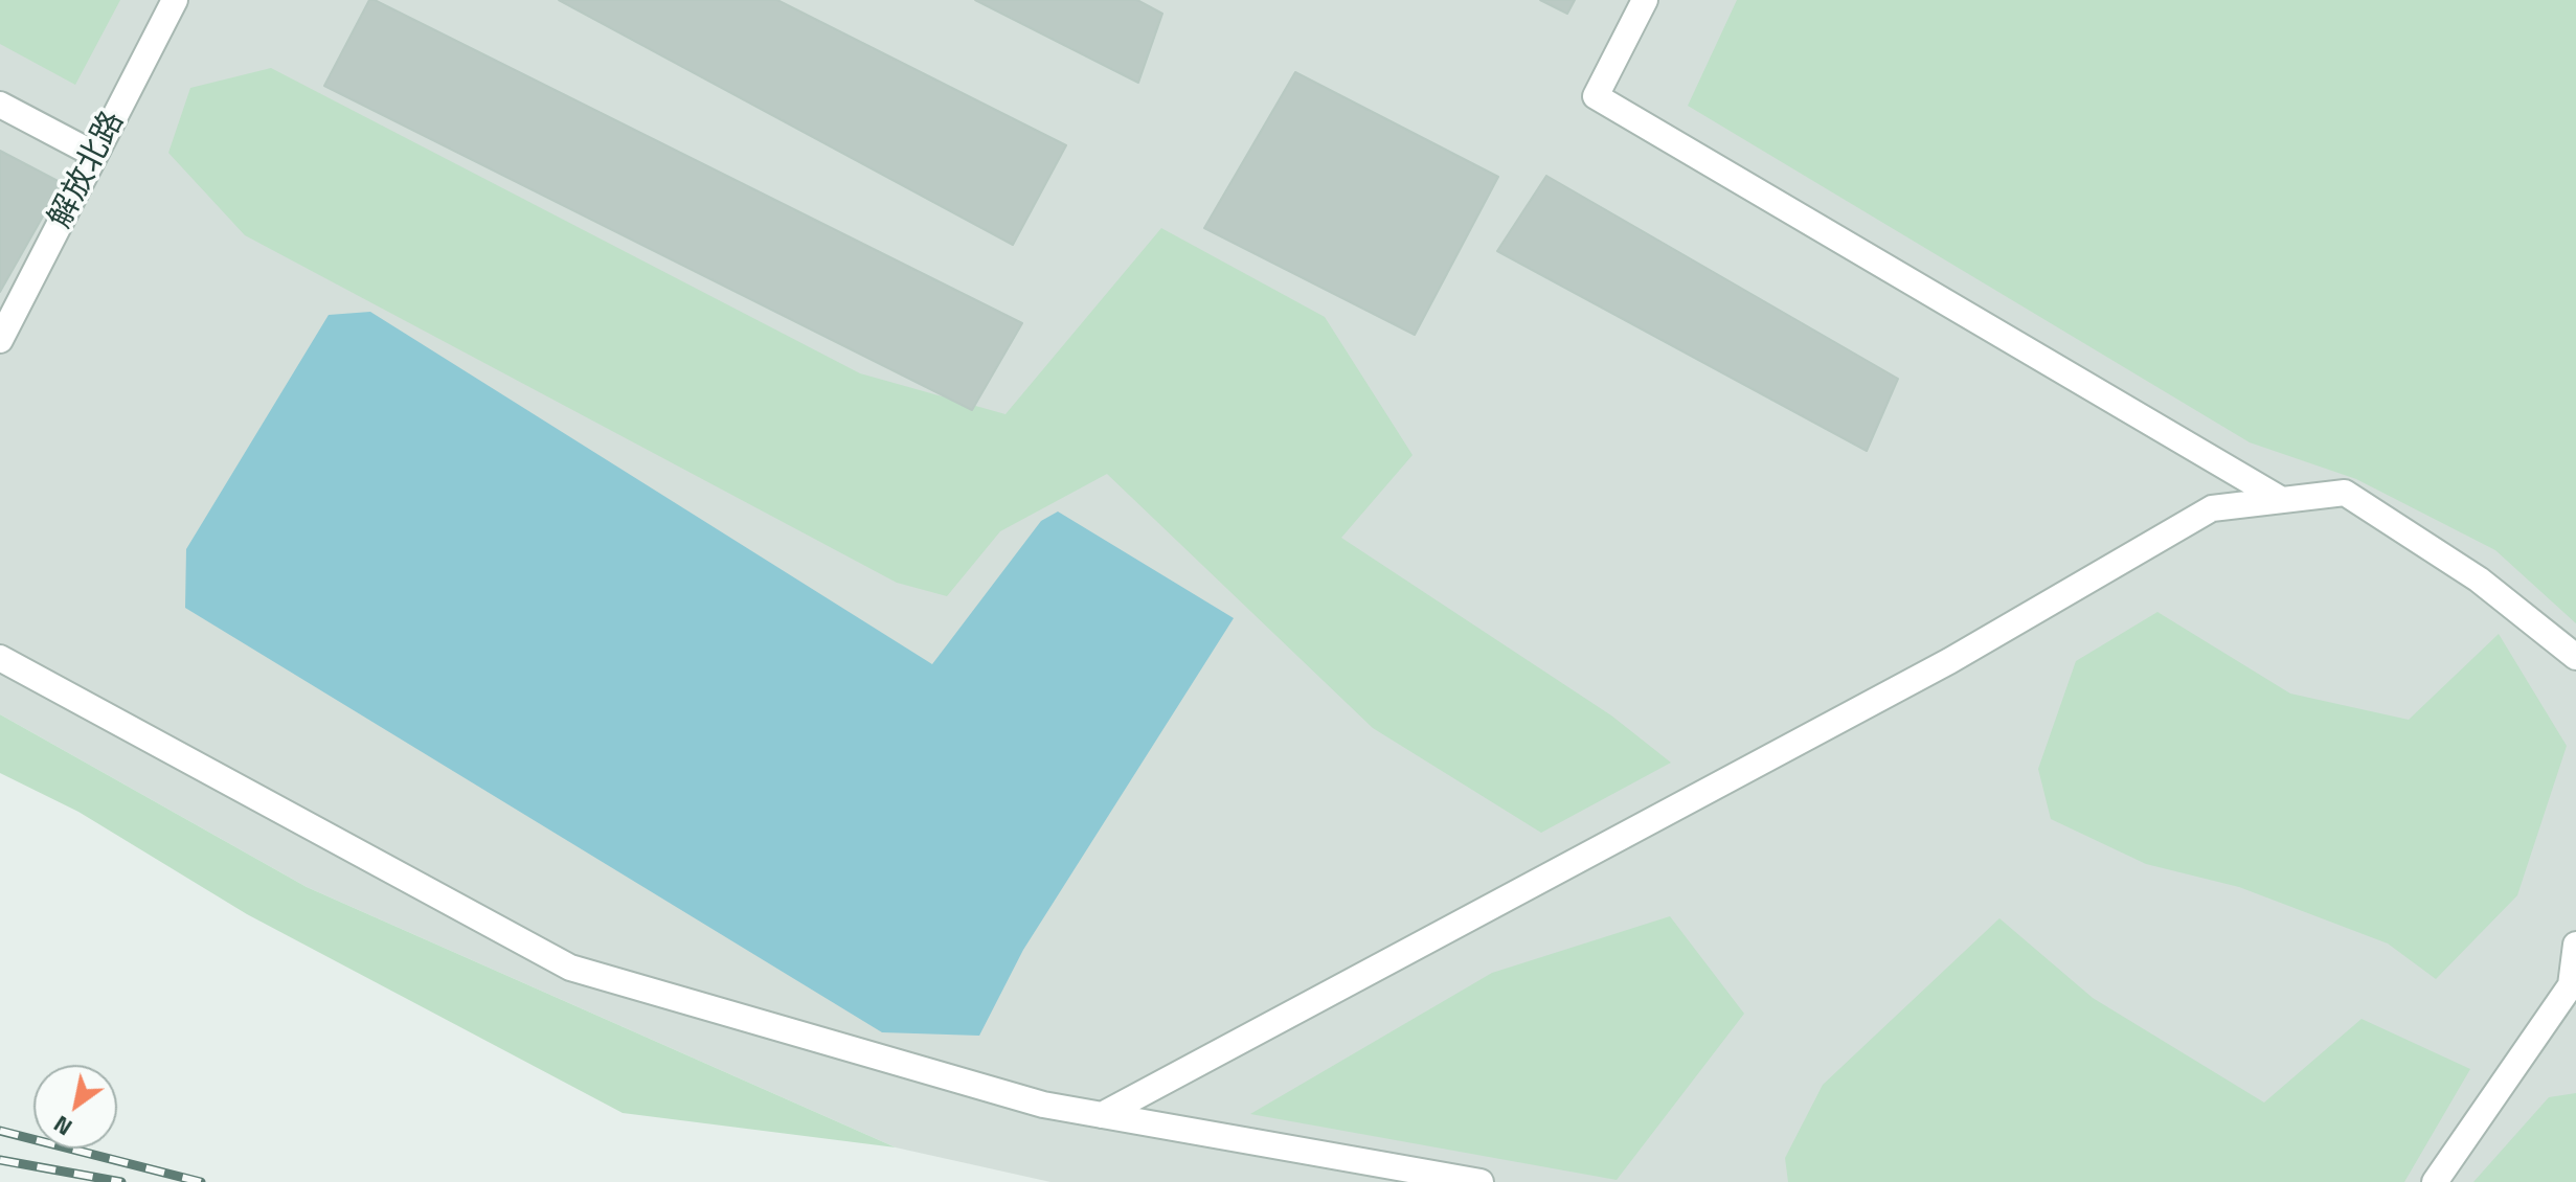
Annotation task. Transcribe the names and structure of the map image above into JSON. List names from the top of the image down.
{
  "streets": {
    "street": ["解放北路"]
  },
  "north": "bottom left"
}
